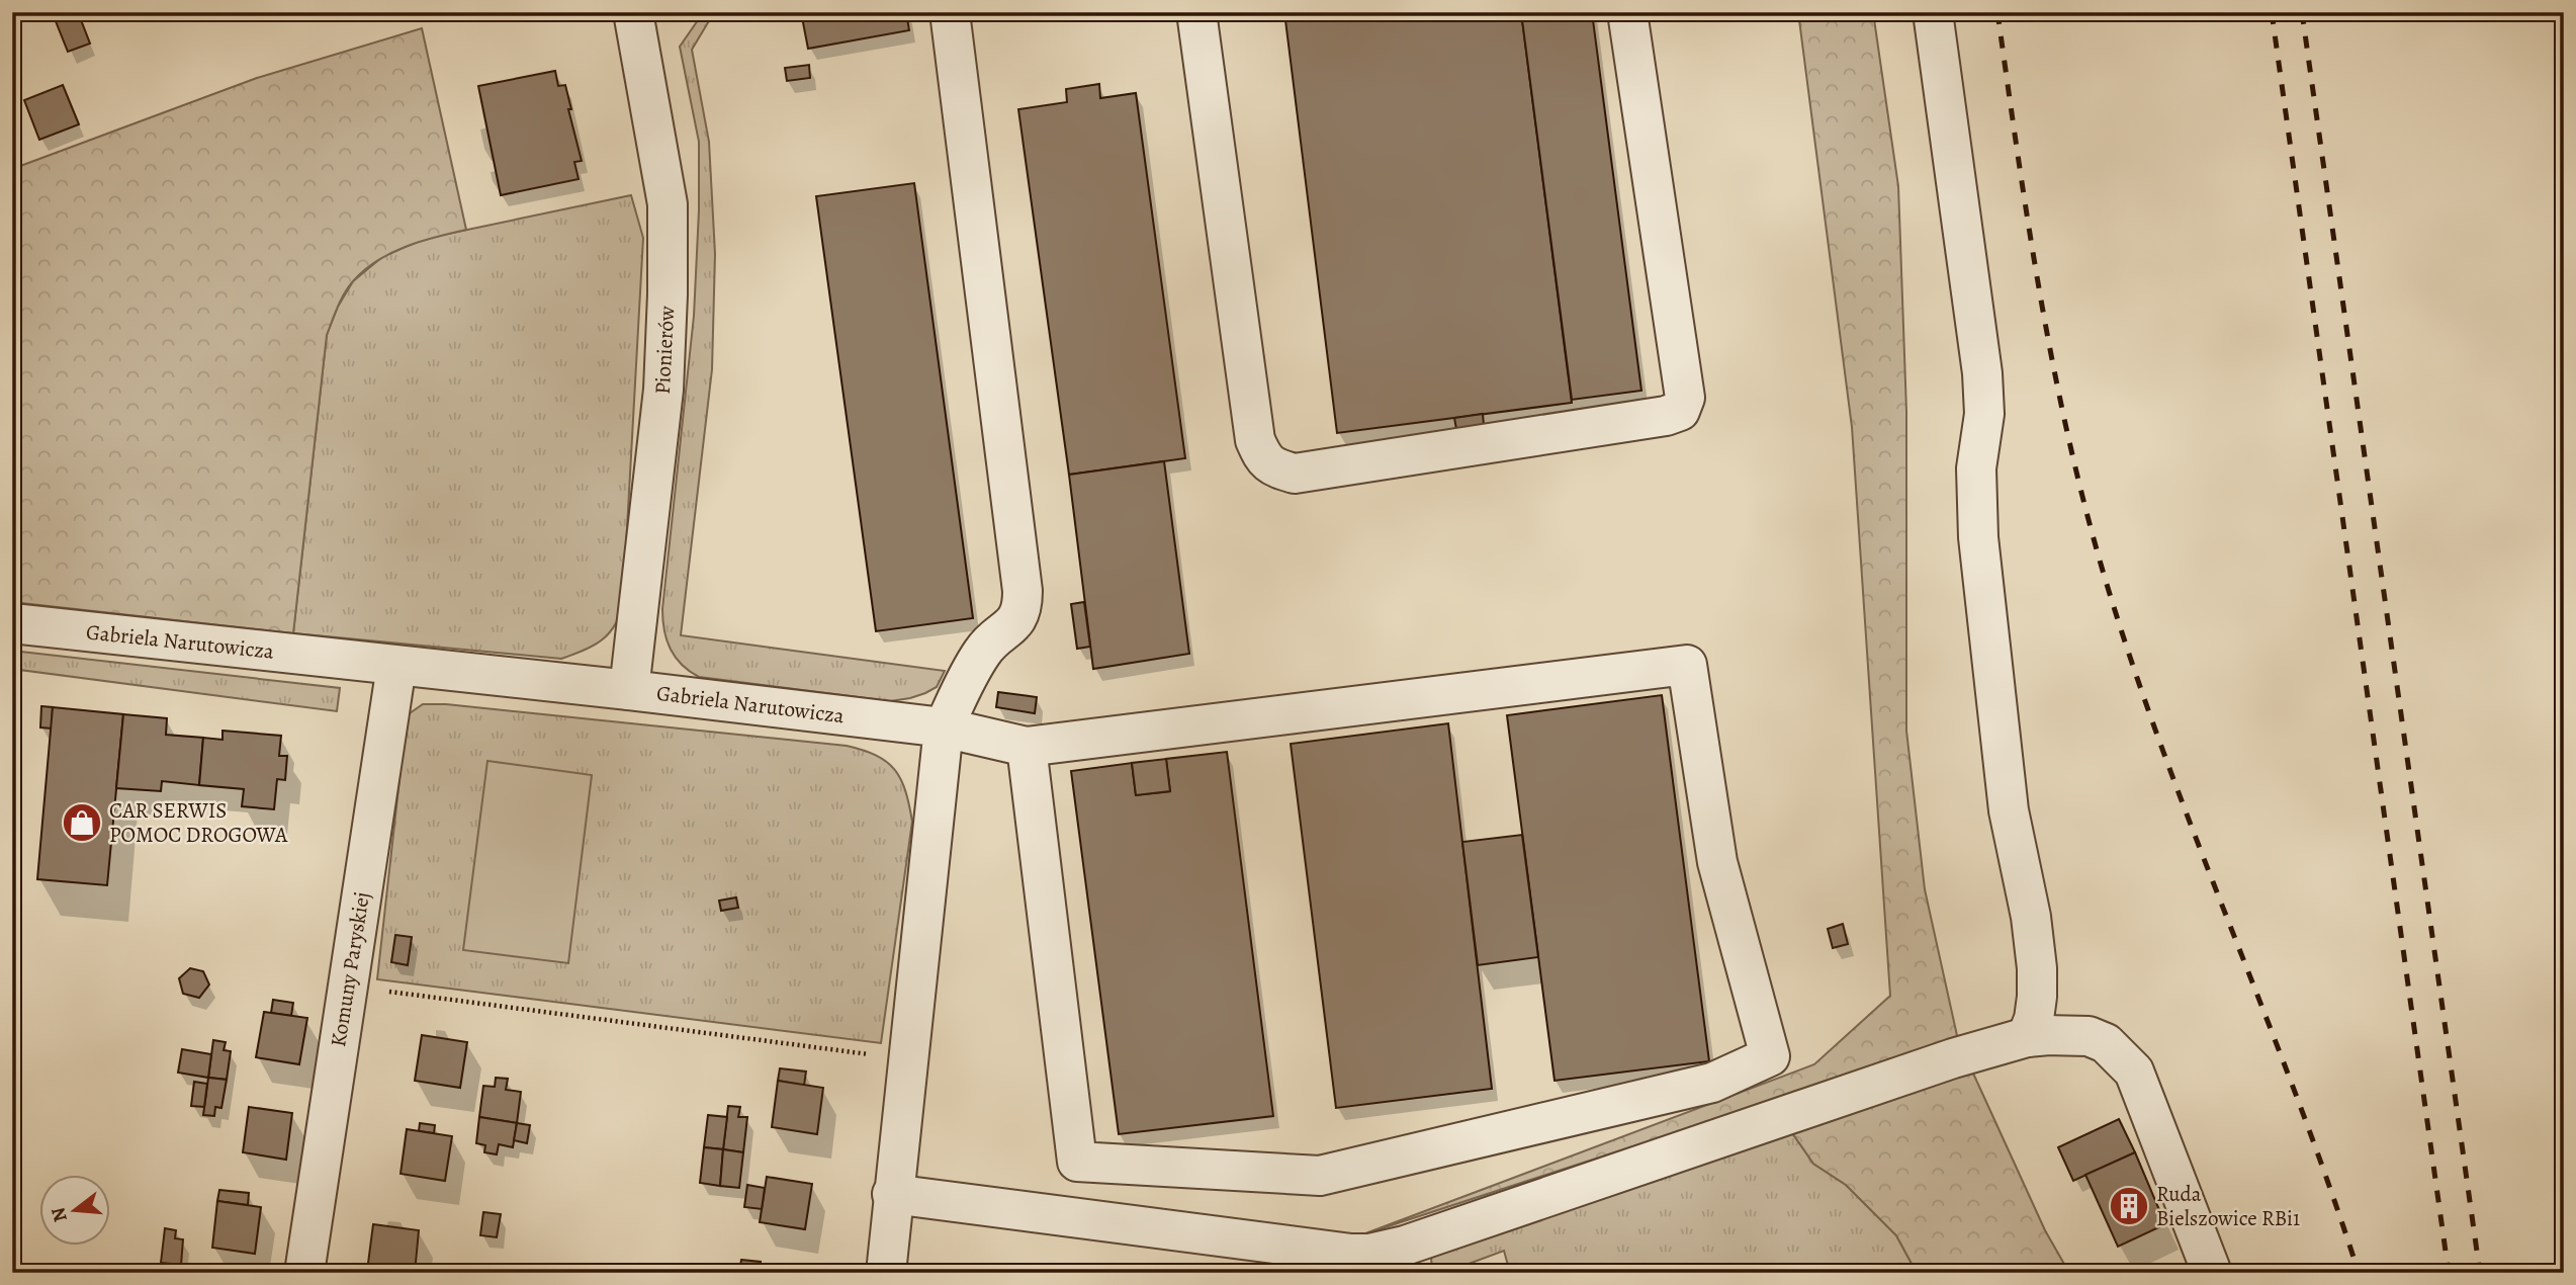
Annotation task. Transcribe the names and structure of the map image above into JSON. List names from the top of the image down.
{
  "streets": {
    "street": ["Pionierów", "Gabriela Narutowicza", "Komuny Paryskiej"]
  },
  "crossings": [
    ["Pionierów", "Gabriela Narutowicza"],
    ["Gabriela Narutowicza", "Komuny Paryskiej"]
  ],
  "places": {
    "shop": ["CAR SERWIS POMOC DROGOWA"],
    "building": ["Ruda Bielszowice RBi1"]
  },
  "north": "left"
}
